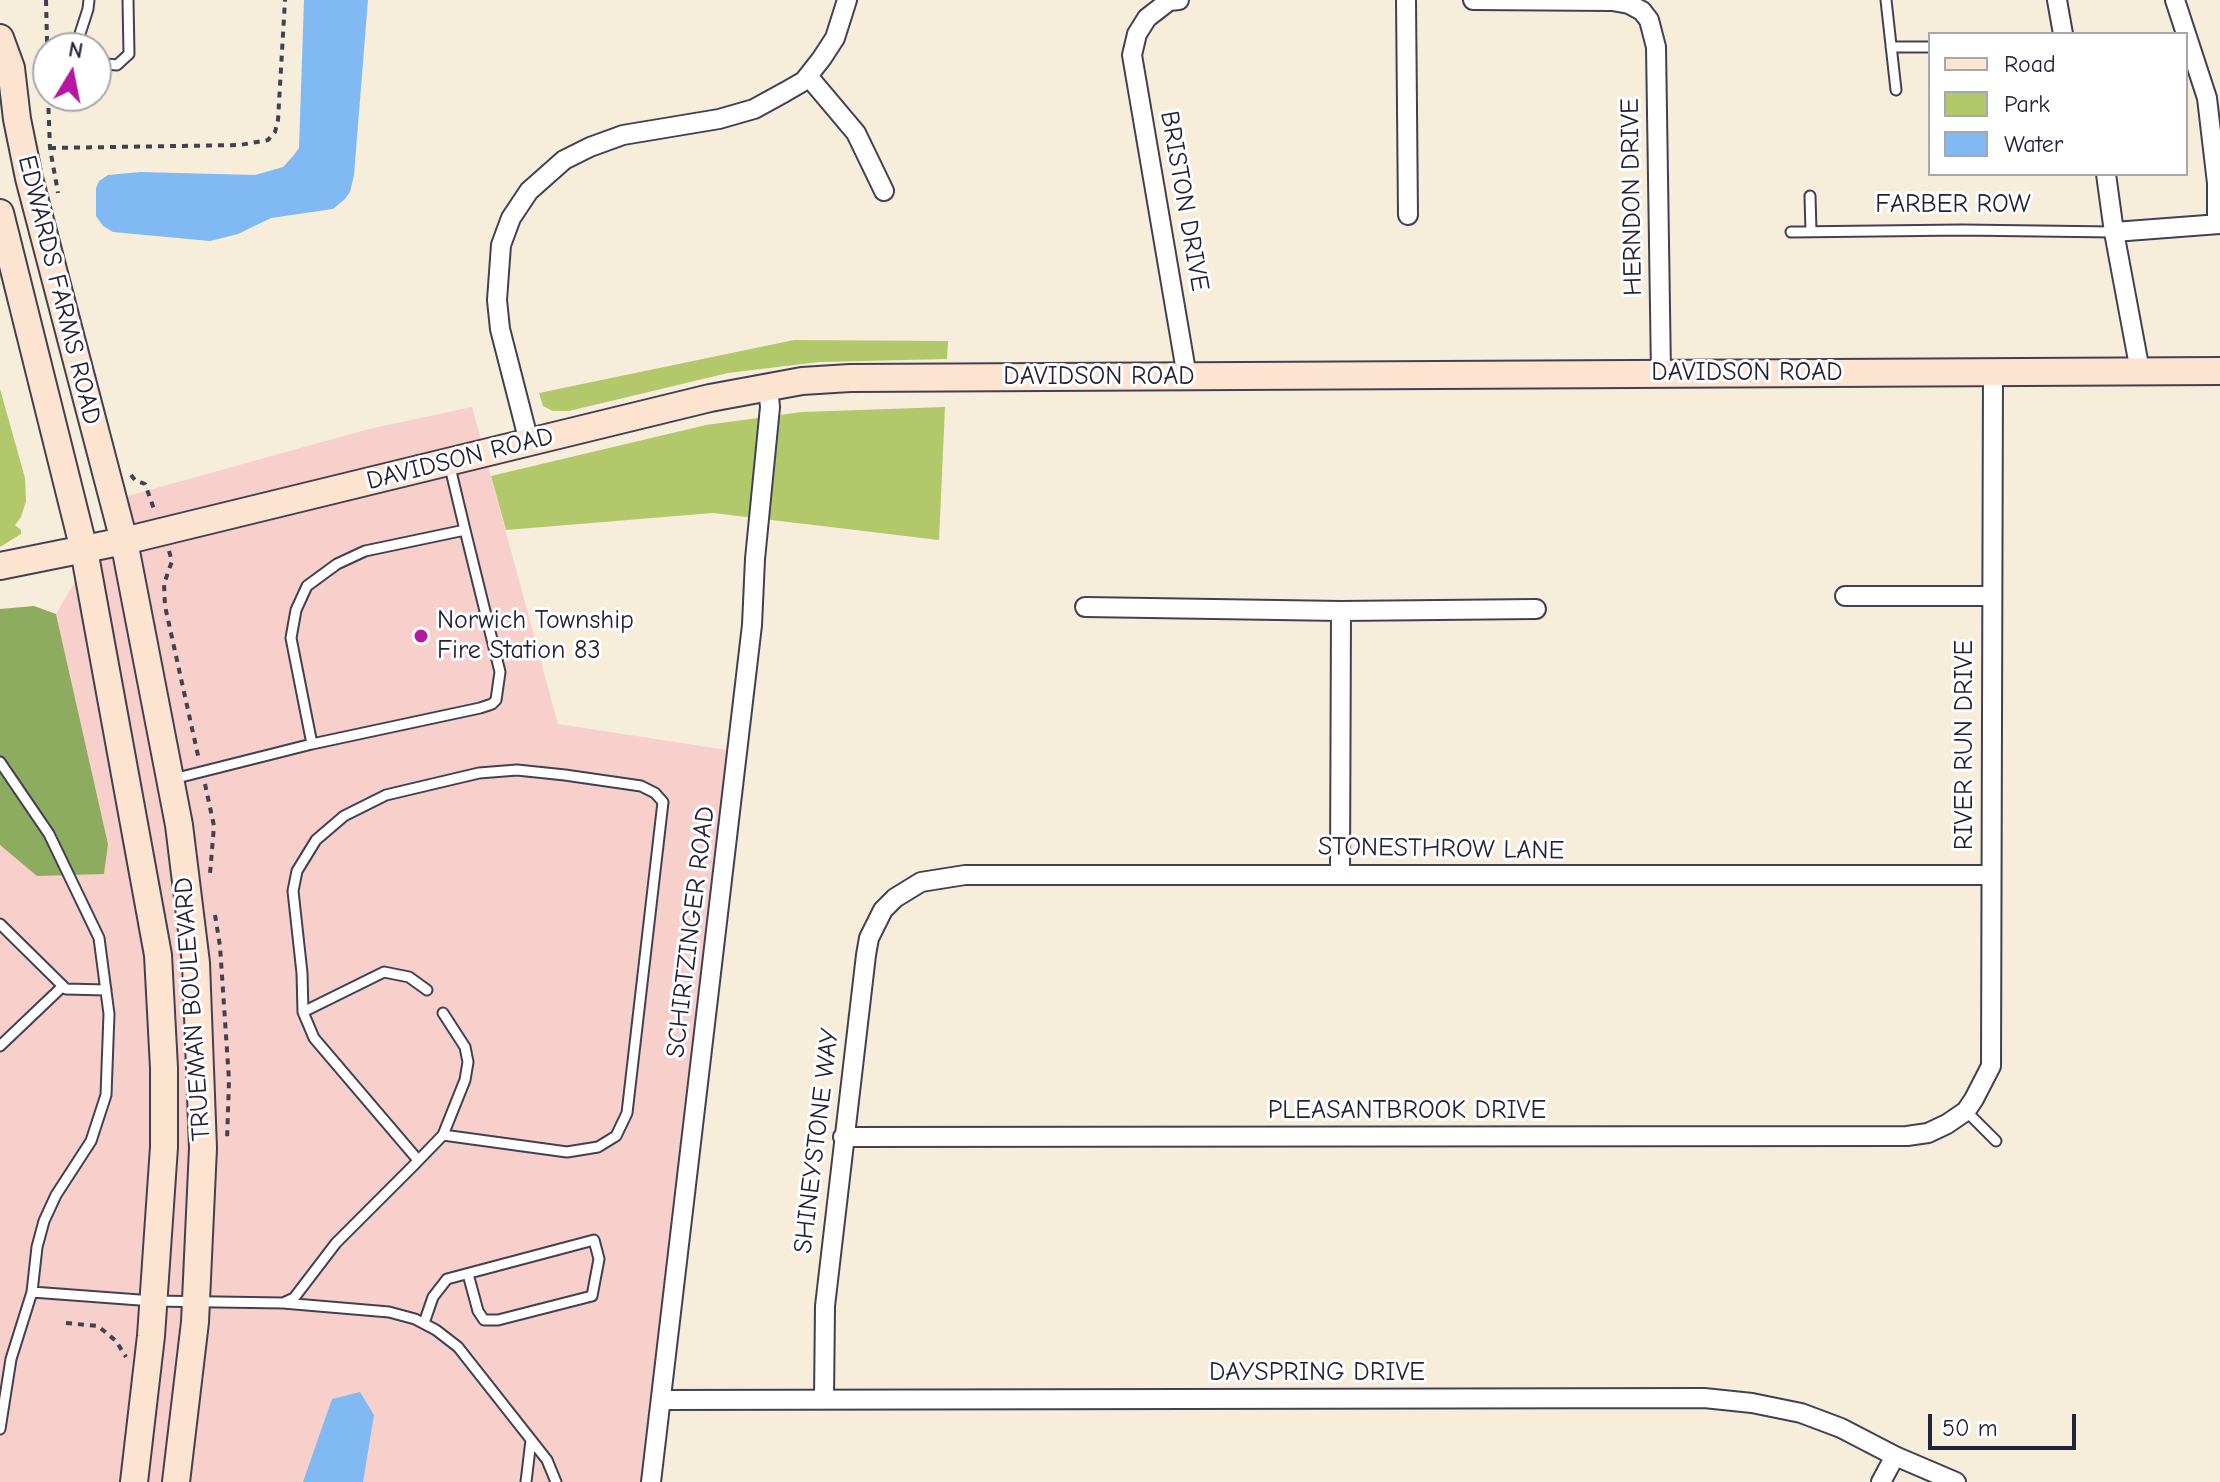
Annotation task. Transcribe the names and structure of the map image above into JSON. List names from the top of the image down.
{
  "streets": {
    "main road": ["EDWARDS FARMS ROAD", "DAVIDSON ROAD", "TRUEMAN BOULEVARD"],
    "street": [
      "HERNDON DRIVE",
      "BRISTON DRIVE",
      "RIVER RUN DRIVE",
      "STONESTHROW LANE",
      "SCHIRTZINGER ROAD",
      "PLEASANTBROOK DRIVE",
      "SHINEYSTONE WAY",
      "DAYSPRING DRIVE"
    ],
    "lane": ["FARBER ROW"]
  },
  "crossings": [
    ["HERNDON DRIVE", "DAVIDSON ROAD"],
    ["BRISTON DRIVE", "DAVIDSON ROAD"],
    ["EDWARDS FARMS ROAD", "DAVIDSON ROAD"],
    ["EDWARDS FARMS ROAD", "TRUEMAN BOULEVARD"],
    ["DAVIDSON ROAD", "RIVER RUN DRIVE"],
    ["DAVIDSON ROAD", "SCHIRTZINGER ROAD"],
    ["DAVIDSON ROAD", "TRUEMAN BOULEVARD"],
    ["RIVER RUN DRIVE", "STONESTHROW LANE"],
    ["RIVER RUN DRIVE", "PLEASANTBROOK DRIVE"],
    ["STONESTHROW LANE", "SHINEYSTONE WAY"],
    ["SCHIRTZINGER ROAD", "DAYSPRING DRIVE"],
    ["PLEASANTBROOK DRIVE", "SHINEYSTONE WAY"],
    ["SHINEYSTONE WAY", "DAYSPRING DRIVE"]
  ],
  "places": ["Norwich Township Fire Station 83"],
  "legend": ["Road", "Park", "Water"],
  "scale_bar": "50 m",
  "north": "top"
}
